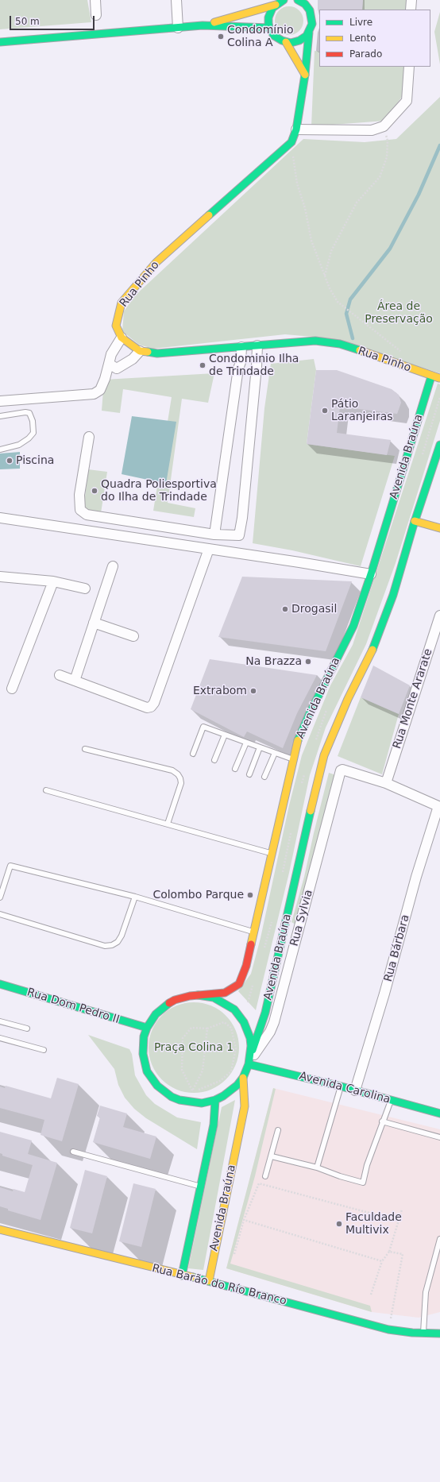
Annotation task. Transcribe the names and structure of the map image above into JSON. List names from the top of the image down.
{
  "streets": {
    "street": [
      "Rua Pinho",
      "Avenida Braúna",
      "Rua Monte Ararate",
      "Rua Sylvia",
      "Rua Bárbara",
      "Rua Dom Pedro II",
      "Avenida Carolina",
      "Rua Barão do Río Branco"
    ]
  },
  "crossings": [
    ["Rua Pinho", "Avenida Braúna"],
    ["Avenida Braúna", "Rua Sylvia"],
    ["Avenida Braúna", "Avenida Carolina"],
    ["Avenida Braúna", "Rua Barão do Río Branco"],
    ["Rua Monte Ararate", "Rua Sylvia"],
    ["Rua Sylvia", "Avenida Carolina"],
    ["Rua Bárbara", "Avenida Carolina"]
  ],
  "parks": ["Área de Preservação", "Praça Colina 1"],
  "places": [
    "Condomínio Colina A",
    "Condominio Ilha de Trindade",
    "Pátio Laranjeiras",
    "Piscina",
    "Quadra Poliesportiva do Ilha de Trindade",
    "Drogasil",
    "Na Brazza",
    "Extrabom",
    "Colombo Parque",
    "Faculdade Multivix"
  ],
  "legend": ["Livre", "Lento", "Parado"],
  "scale_bar": "50 m"
}
